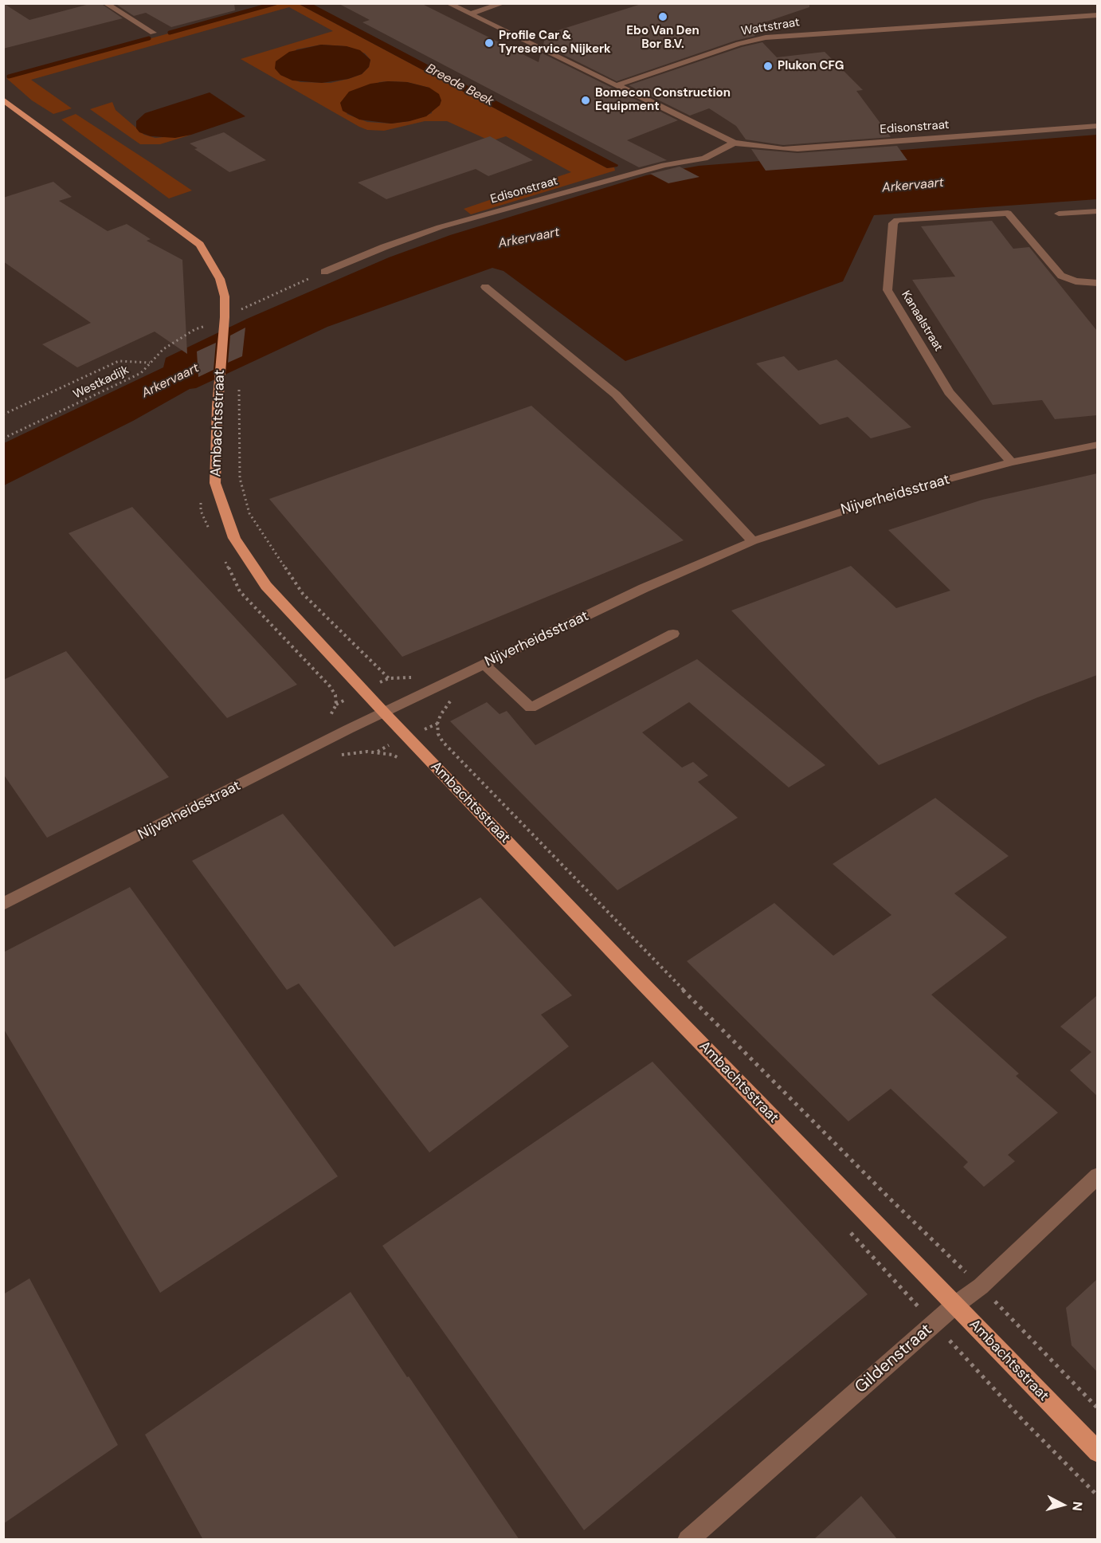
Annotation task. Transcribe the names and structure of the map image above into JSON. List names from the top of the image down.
{
  "streets": {
    "main road": ["Ambachtsstraat"],
    "street": [
      "Wattstraat",
      "Edisonstraat",
      "Kanaalstraat",
      "Nijverheidsstraat",
      "Gildenstraat"
    ],
    "path": ["Westkadijk"]
  },
  "crossings": [
    ["Wattstraat", "Edisonstraat"],
    ["Edisonstraat", "Westkadijk"],
    ["Kanaalstraat", "Nijverheidsstraat"],
    ["Westkadijk", "Ambachtsstraat"],
    ["Ambachtsstraat", "Nijverheidsstraat"],
    ["Ambachtsstraat", "Gildenstraat"]
  ],
  "water": ["Breede Beek", "Arkervaart"],
  "places": [
    "Ebo Van Den Bor B.V.",
    "Profile Car & Tyreservice Nijkerk",
    "Plukon CFG",
    "Bomecon Construction Equipment"
  ],
  "north": "right"
}
